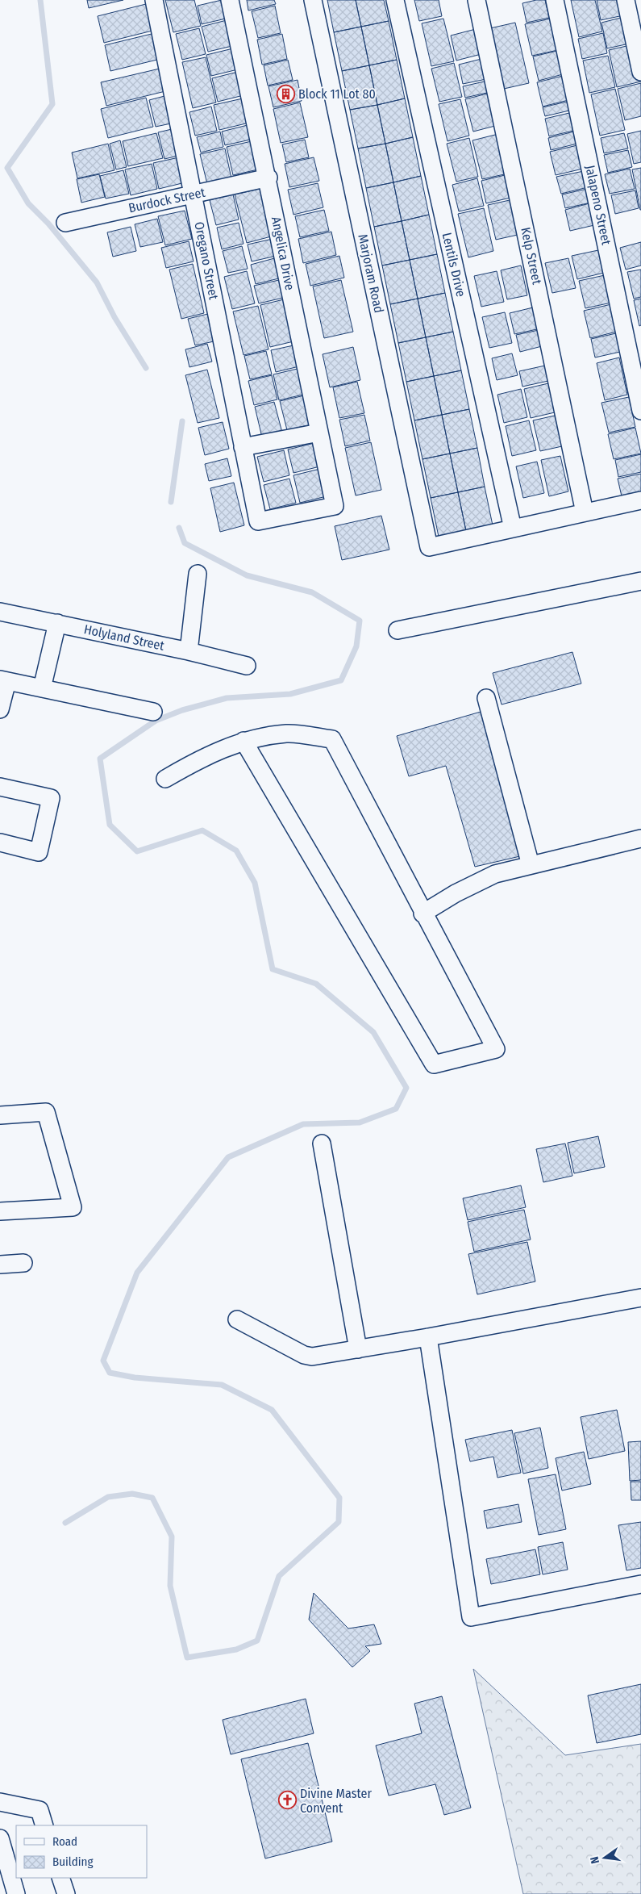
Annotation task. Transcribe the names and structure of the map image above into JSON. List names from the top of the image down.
{
  "streets": {
    "street": [
      "Burdock Street",
      "Jalapeno Street",
      "Angelica Drive",
      "Kelp Street",
      "Oregano Street",
      "Lentils Drive",
      "Marjoram Road",
      "Holyland Street"
    ]
  },
  "crossings": [
    ["Burdock Street", "Angelica Drive"],
    ["Burdock Street", "Oregano Street"],
    ["Angelica Drive", "Oregano Street"],
    ["Lentils Drive", "Marjoram Road"]
  ],
  "places": {
    "building": ["Block 11 Lot 80"],
    "church": ["Divine Master Convent"]
  },
  "legend": ["Road", "Building"],
  "north": "left"
}
